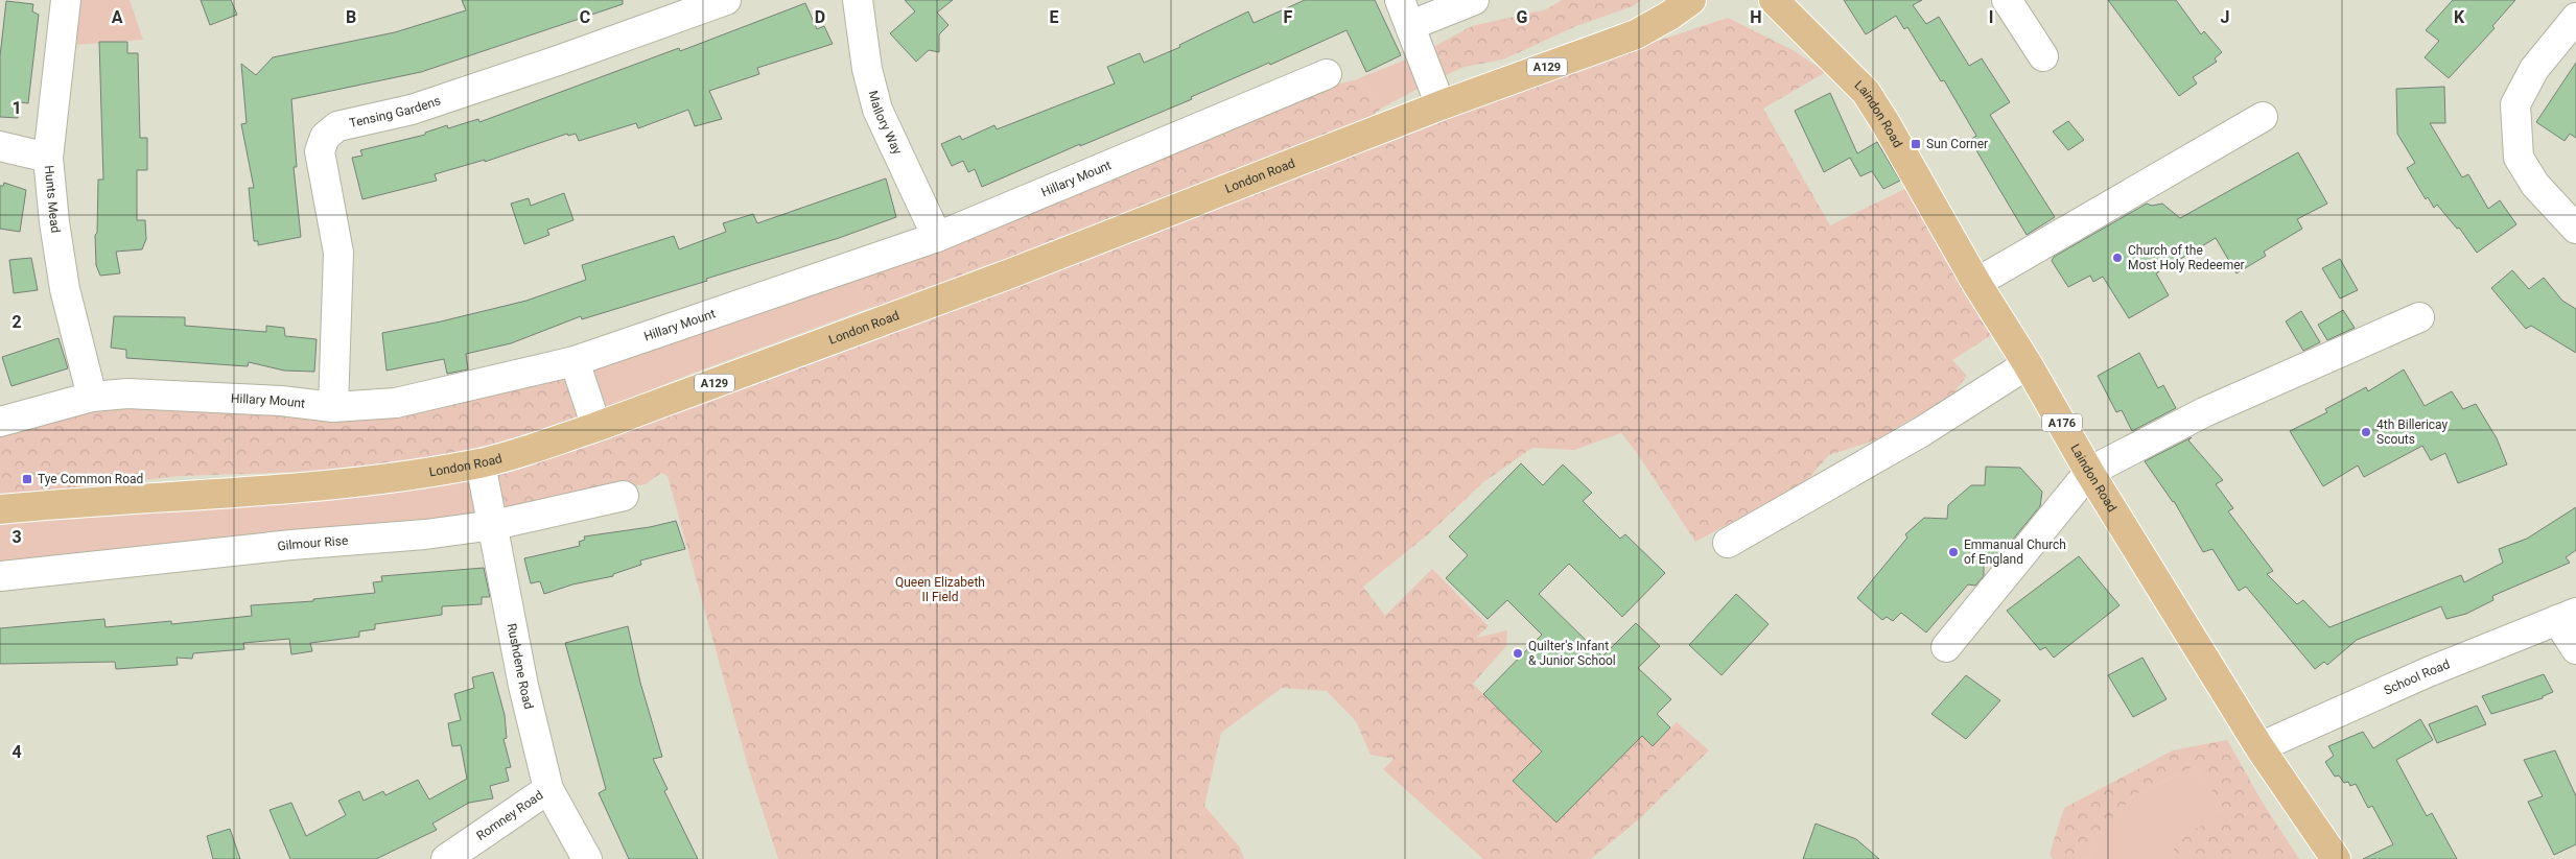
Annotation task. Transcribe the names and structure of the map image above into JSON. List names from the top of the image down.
{
  "streets": {
    "main road": [
      "A129",
      "Laindon Road",
      "London Road",
      "A176"
    ],
    "street": [
      "Tensing Gardens",
      "Mallory Way",
      "Hillary Mount",
      "Hunts Mead",
      "Gilmour Rise",
      "Rushdene Road",
      "School Road",
      "Romney Road"
    ]
  },
  "crossings": [
    ["Tensing Gardens", "Hillary Mount"],
    ["Laindon Road", "School Road"],
    ["Mallory Way", "Hillary Mount"],
    ["London Road", "Rushdene Road"],
    ["Hillary Mount", "Hunts Mead"],
    ["Gilmour Rise", "Rushdene Road"],
    ["Rushdene Road", "Romney Road"]
  ],
  "parks": ["Queen Elizabeth II Field"],
  "places": {
    "transit": ["Sun Corner", "Tye Common Road"],
    "other": [
      "Church of the Most Holy Redeemer",
      "4th Billericay Scouts",
      "Emmanual Church of England",
      "Quilter's Infant & Junior School"
    ]
  },
  "grid": {
    "columns": [
      "A",
      "B",
      "C",
      "D",
      "E",
      "F",
      "G",
      "H",
      "I",
      "J",
      "K"
    ],
    "rows": [
      "1",
      "2",
      "3",
      "4"
    ]
  }
}
